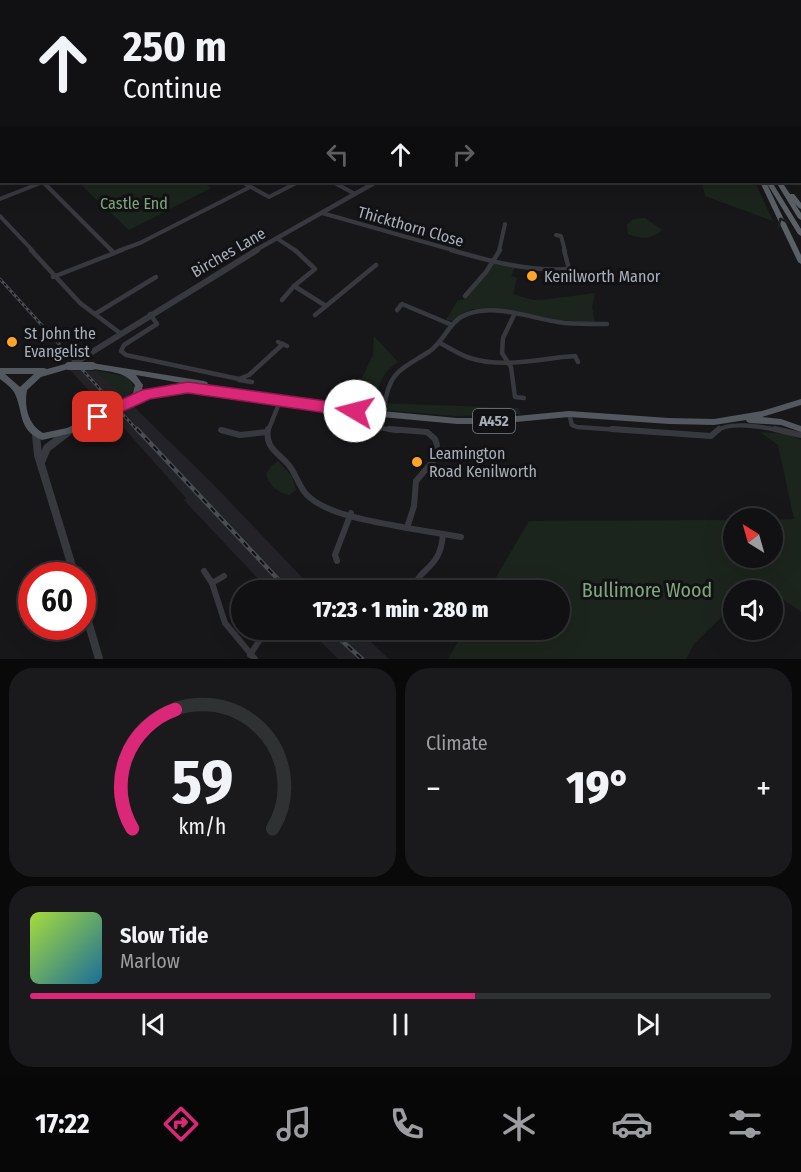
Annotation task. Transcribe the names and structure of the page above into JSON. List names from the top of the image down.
{
  "streets": {
    "main road": ["A452"],
    "street": ["Thickthorn Close", "Birches Lane"]
  },
  "crossings": [
    ["Thickthorn Close", "Birches Lane"],
    ["Birches Lane", "A452"]
  ],
  "parks": ["Castle End", "Bullimore Wood"],
  "places": ["Kenilworth Manor", "St John the Evangelist", "Leamington Road Kenilworth"],
  "north": "top left",
  "page": {
    "turn": ["250 m", "Continue"],
    "limit": "60",
    "trip": "17:23 · 1 min · 280 m",
    "tile": "Climate",
    "heat": ["−", "19°", "+"],
    "song": ["Slow Tide", "Marlow"],
    "tabs": "17:22",
    "gauge": ["59", "km/h"]
  }
}
